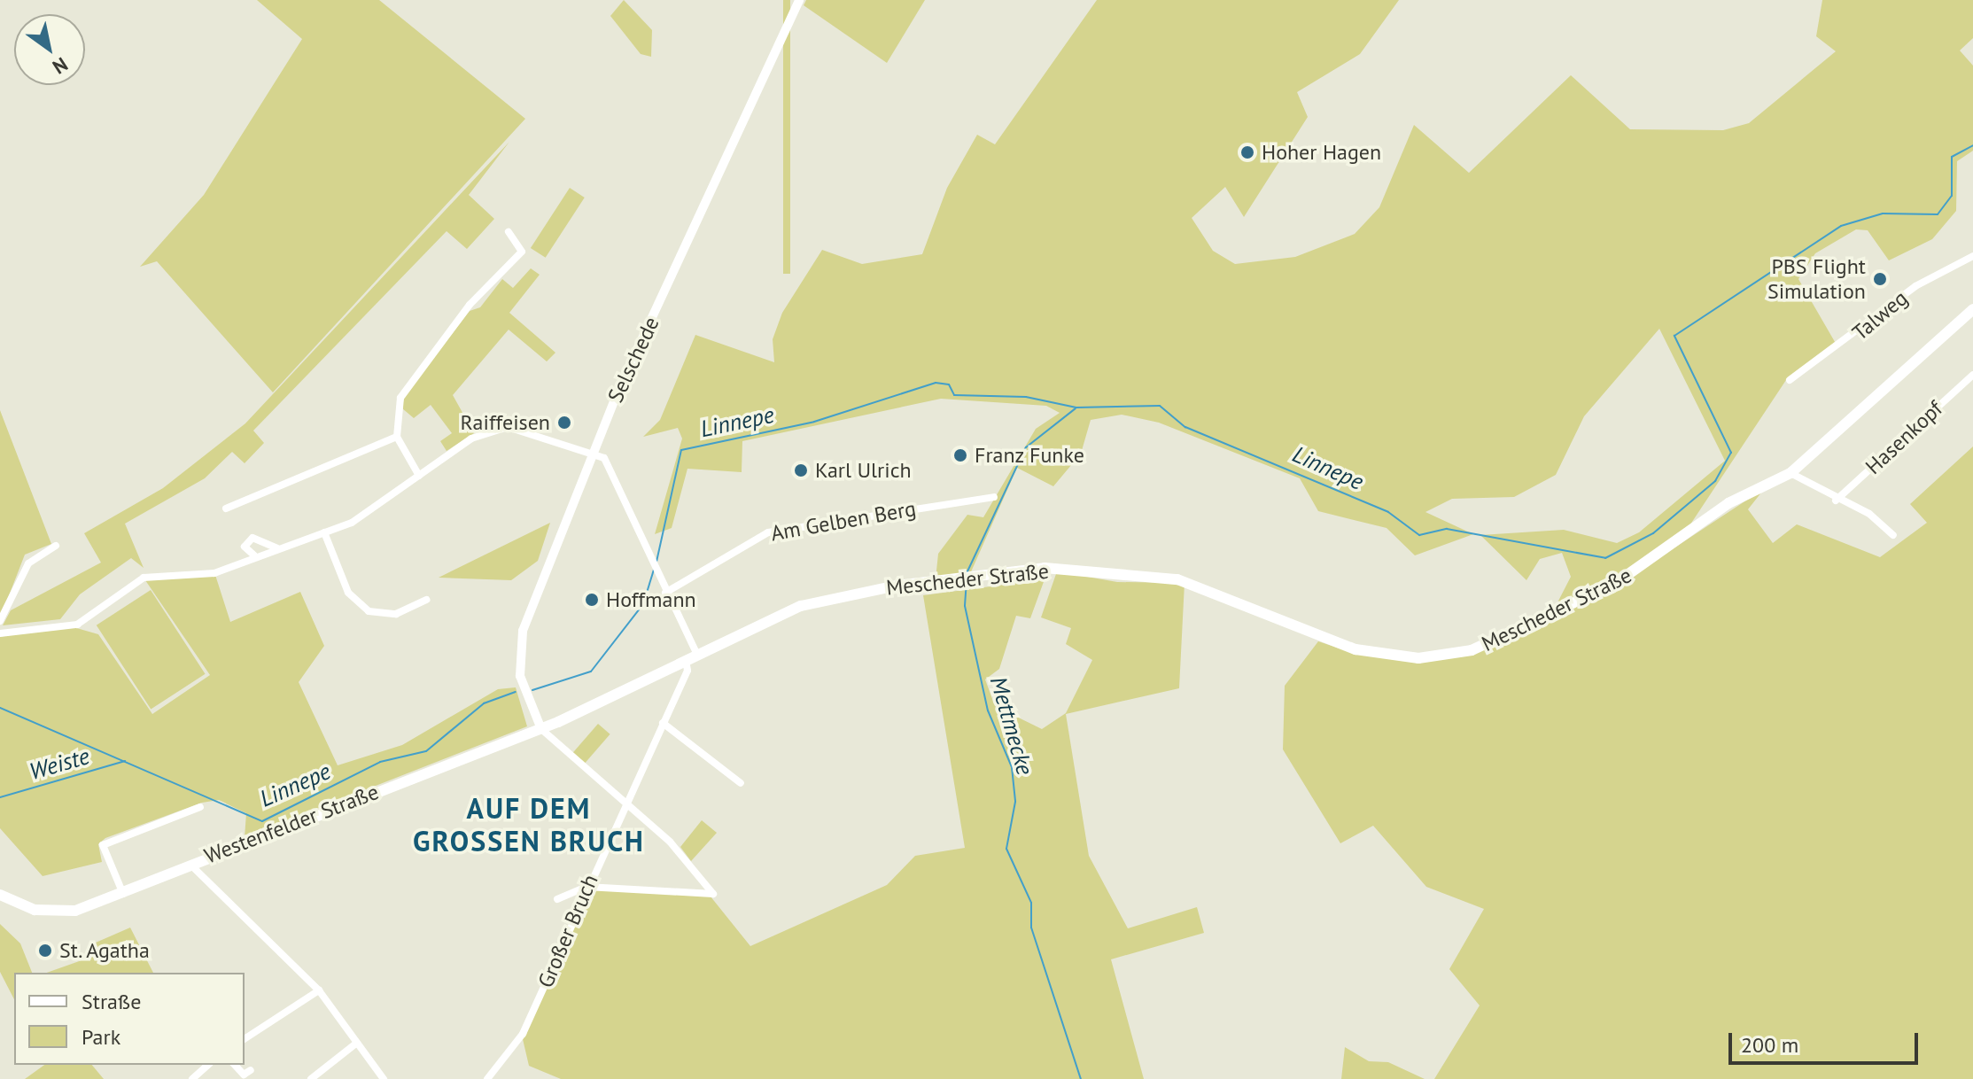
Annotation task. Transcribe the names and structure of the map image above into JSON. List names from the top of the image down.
{
  "streets": {
    "main road": ["Mescheder Straße", "Westenfelder Straße"],
    "street": [
      "Talweg",
      "Selschede",
      "Hasenkopf",
      "Am Gelben Berg",
      "Großer Bruch"
    ]
  },
  "crossings": [
    ["Selschede", "Westenfelder Straße"],
    ["Mescheder Straße", "Westenfelder Straße"],
    ["Westenfelder Straße", "Großer Bruch"]
  ],
  "districts": ["AUF DEM GROSSEN BRUCH"],
  "water": ["Linnepe", "Mettmecke", "Weiste"],
  "places": [
    "Hoher Hagen",
    "PBS Flight Simulation",
    "Raiffeisen",
    "Franz Funke",
    "Karl Ulrich",
    "Hoffmann",
    "St. Agatha"
  ],
  "legend": ["Straße", "Park"],
  "scale_bar": "200 m",
  "north": "bottom right"
}
